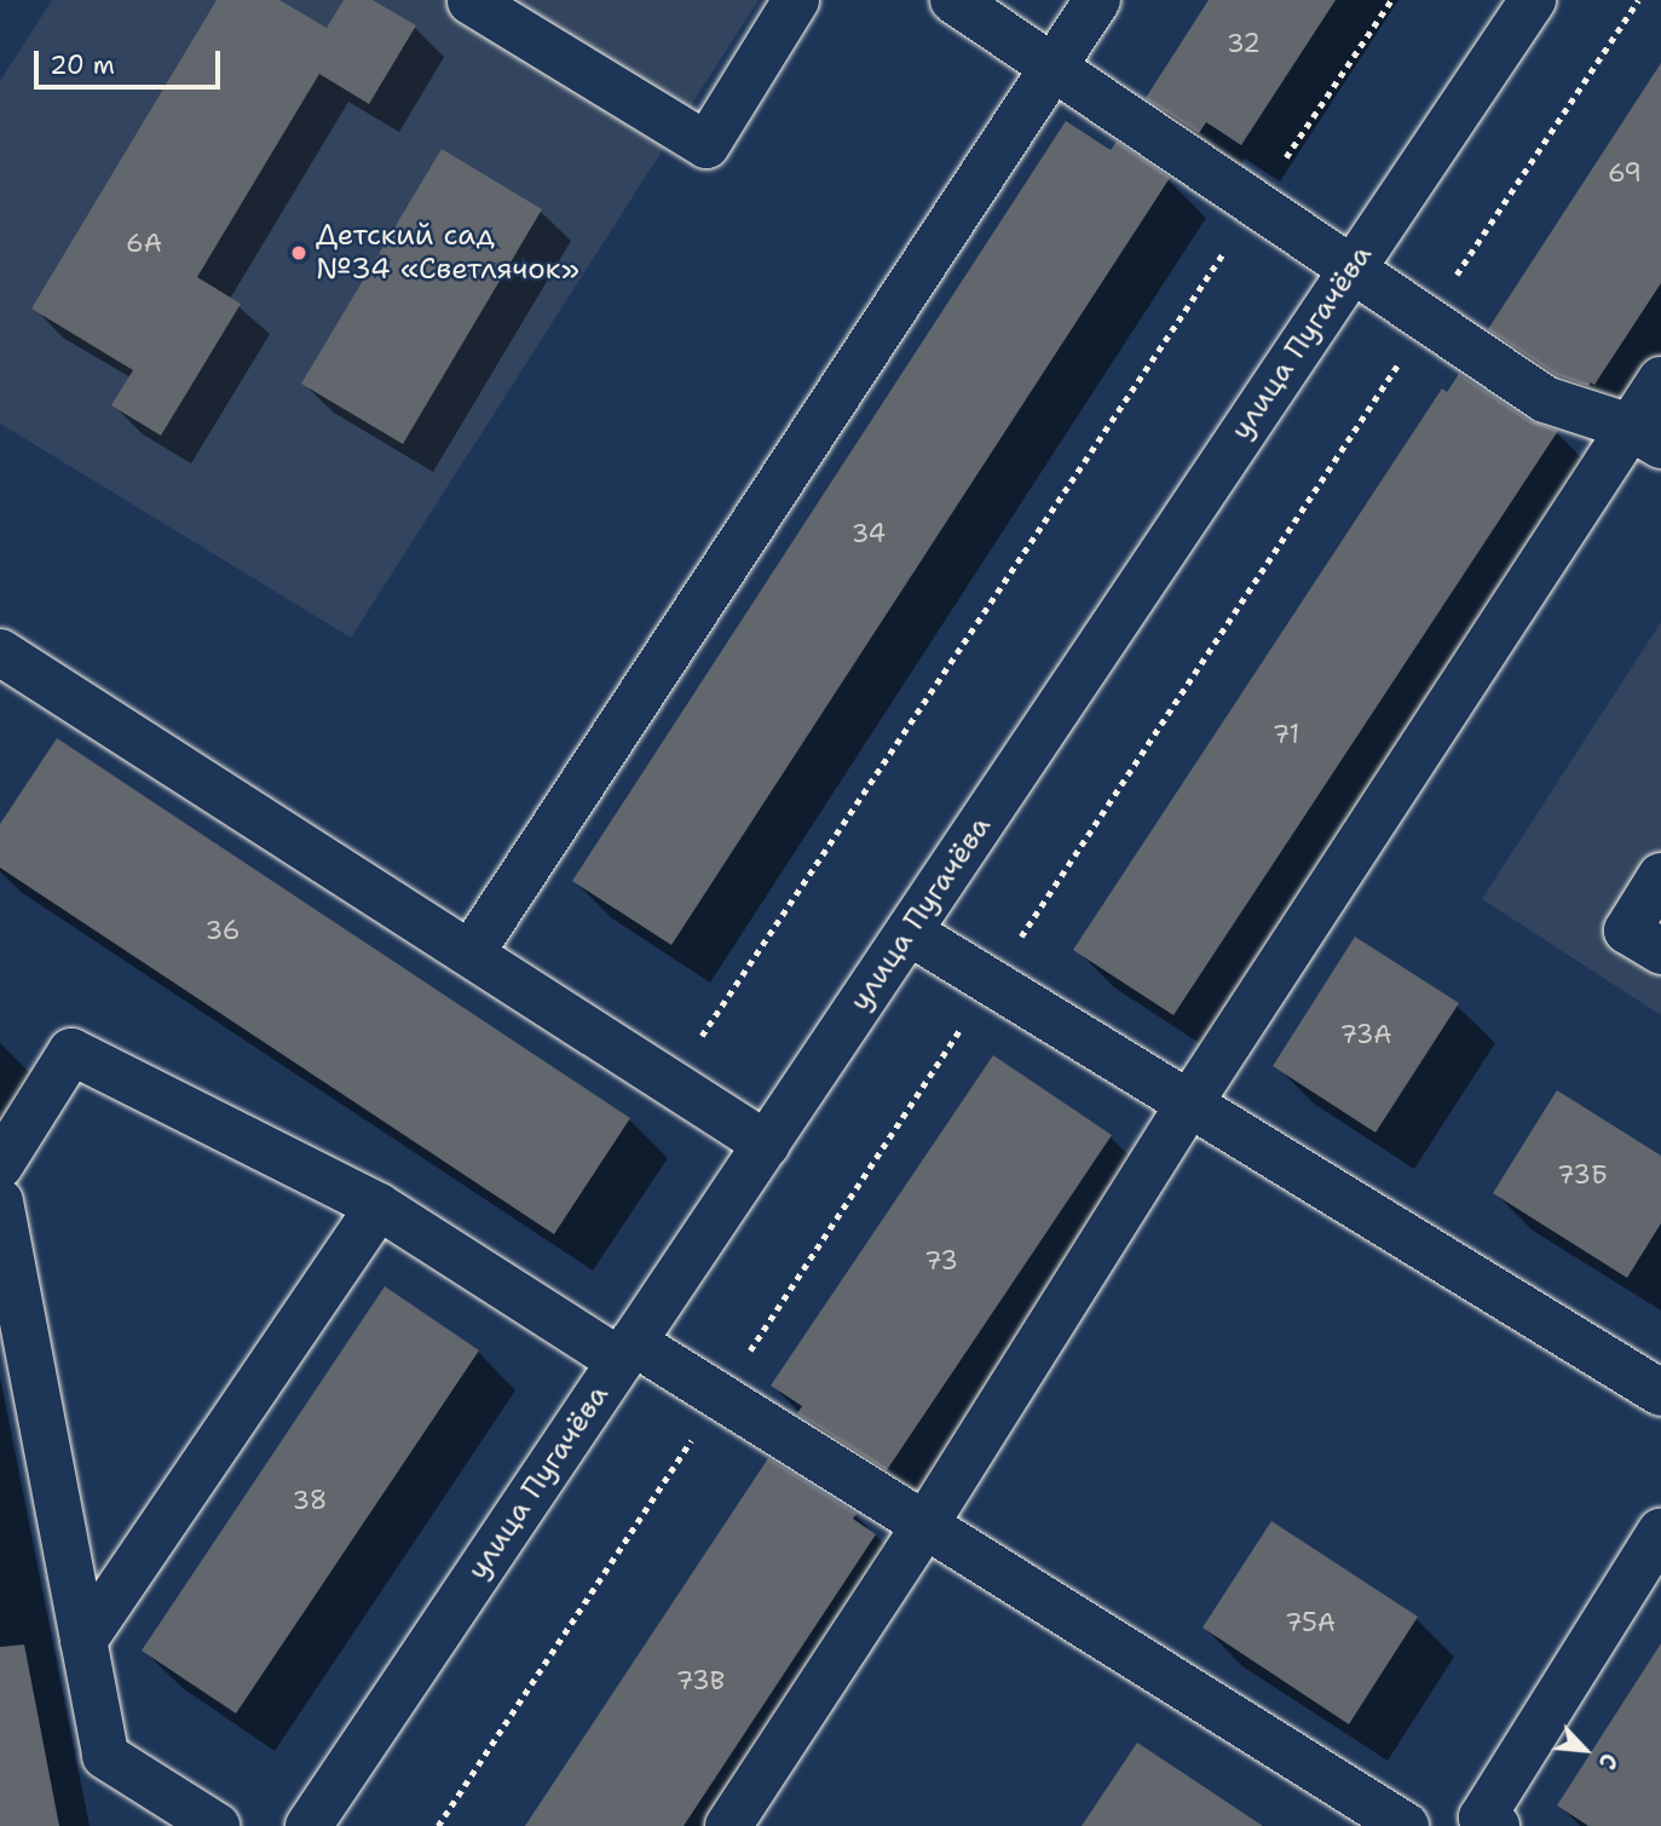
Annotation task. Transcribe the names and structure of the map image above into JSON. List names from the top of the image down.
{
  "streets": {
    "street": ["улица Пугачёва"]
  },
  "places": ["Детский сад №34 «Светлячок»"],
  "house_numbers": [
    "32",
    "69",
    "6А",
    "34",
    "71",
    "36",
    "73А",
    "73Б",
    "73",
    "38",
    "75А",
    "73В"
  ],
  "scale_bar": "20 m",
  "north": "bottom right"
}
